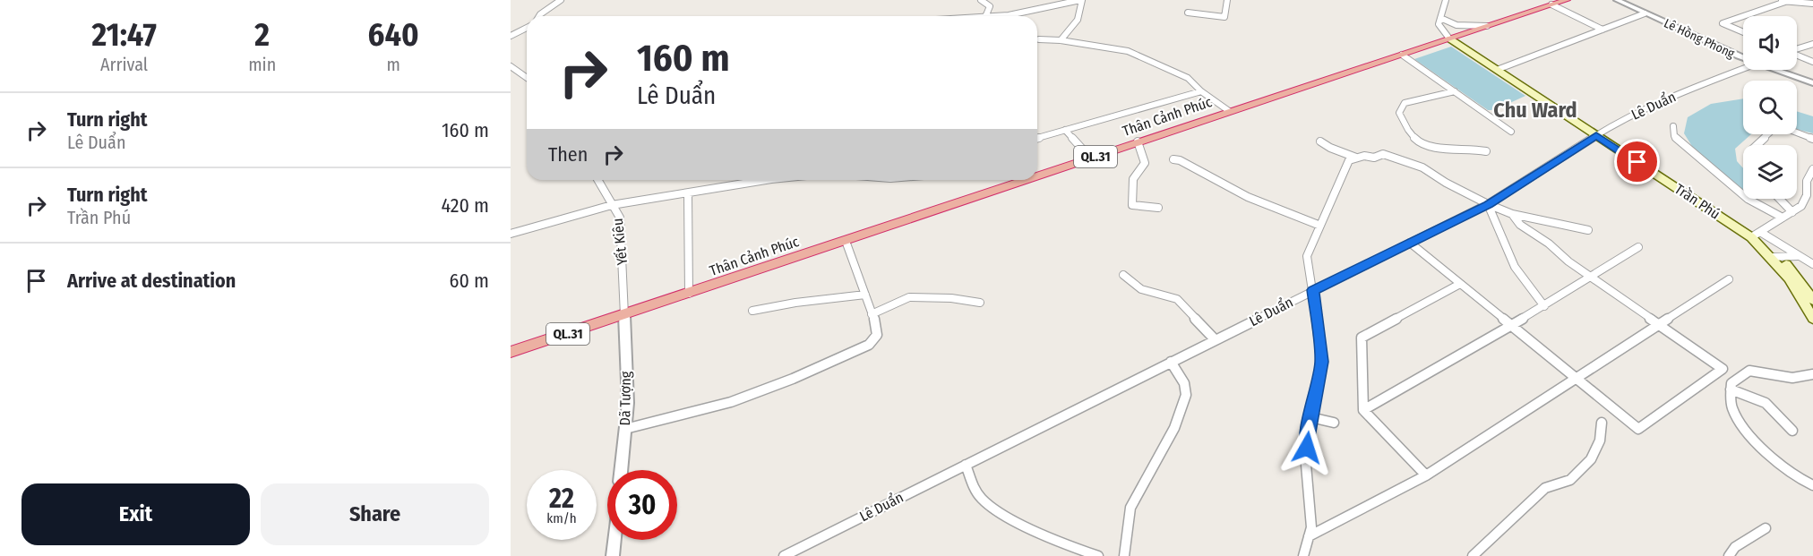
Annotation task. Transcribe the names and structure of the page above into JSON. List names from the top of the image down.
{
  "streets": {
    "highway": ["Thân Cảnh Phúc", "QL.31"],
    "main road": ["Trần Phú"],
    "street": [
      "Lê Hồng Phong",
      "Lê Duẩn",
      "Yết Kiêu",
      "Dã Tượng"
    ]
  },
  "crossings": [
    ["Lê Duẩn", "Trần Phú"],
    ["Thân Cảnh Phúc", "QL.31"],
    ["Thân Cảnh Phúc", "Trần Phú"],
    ["Thân Cảnh Phúc", "Yết Kiêu"],
    ["Thân Cảnh Phúc", "Dã Tượng"],
    ["QL.31", "Yết Kiêu"],
    ["QL.31", "Dã Tượng"],
    ["Yết Kiêu", "Dã Tượng"]
  ],
  "districts": ["Chu Ward"],
  "page": {
    "eta": [
      "21:47",
      "Arrival",
      "2",
      "min",
      "640",
      "m"
    ],
    "turn": ["160 m", "Lê Duẩn"],
    "list": [
      {
        "name": "Turn right",
        "note": "Lê Duẩn",
        "value": "160 m"
      },
      {
        "name": "Turn right",
        "note": "Trần Phú",
        "value": "420 m"
      },
      {
        "name": "Arrive at destination",
        "value": "60 m"
      }
    ],
    "then": "Then",
    "speed": "22 km/h",
    "limit": "30",
    "buttons": ["Exit", "Share"]
  }
}
